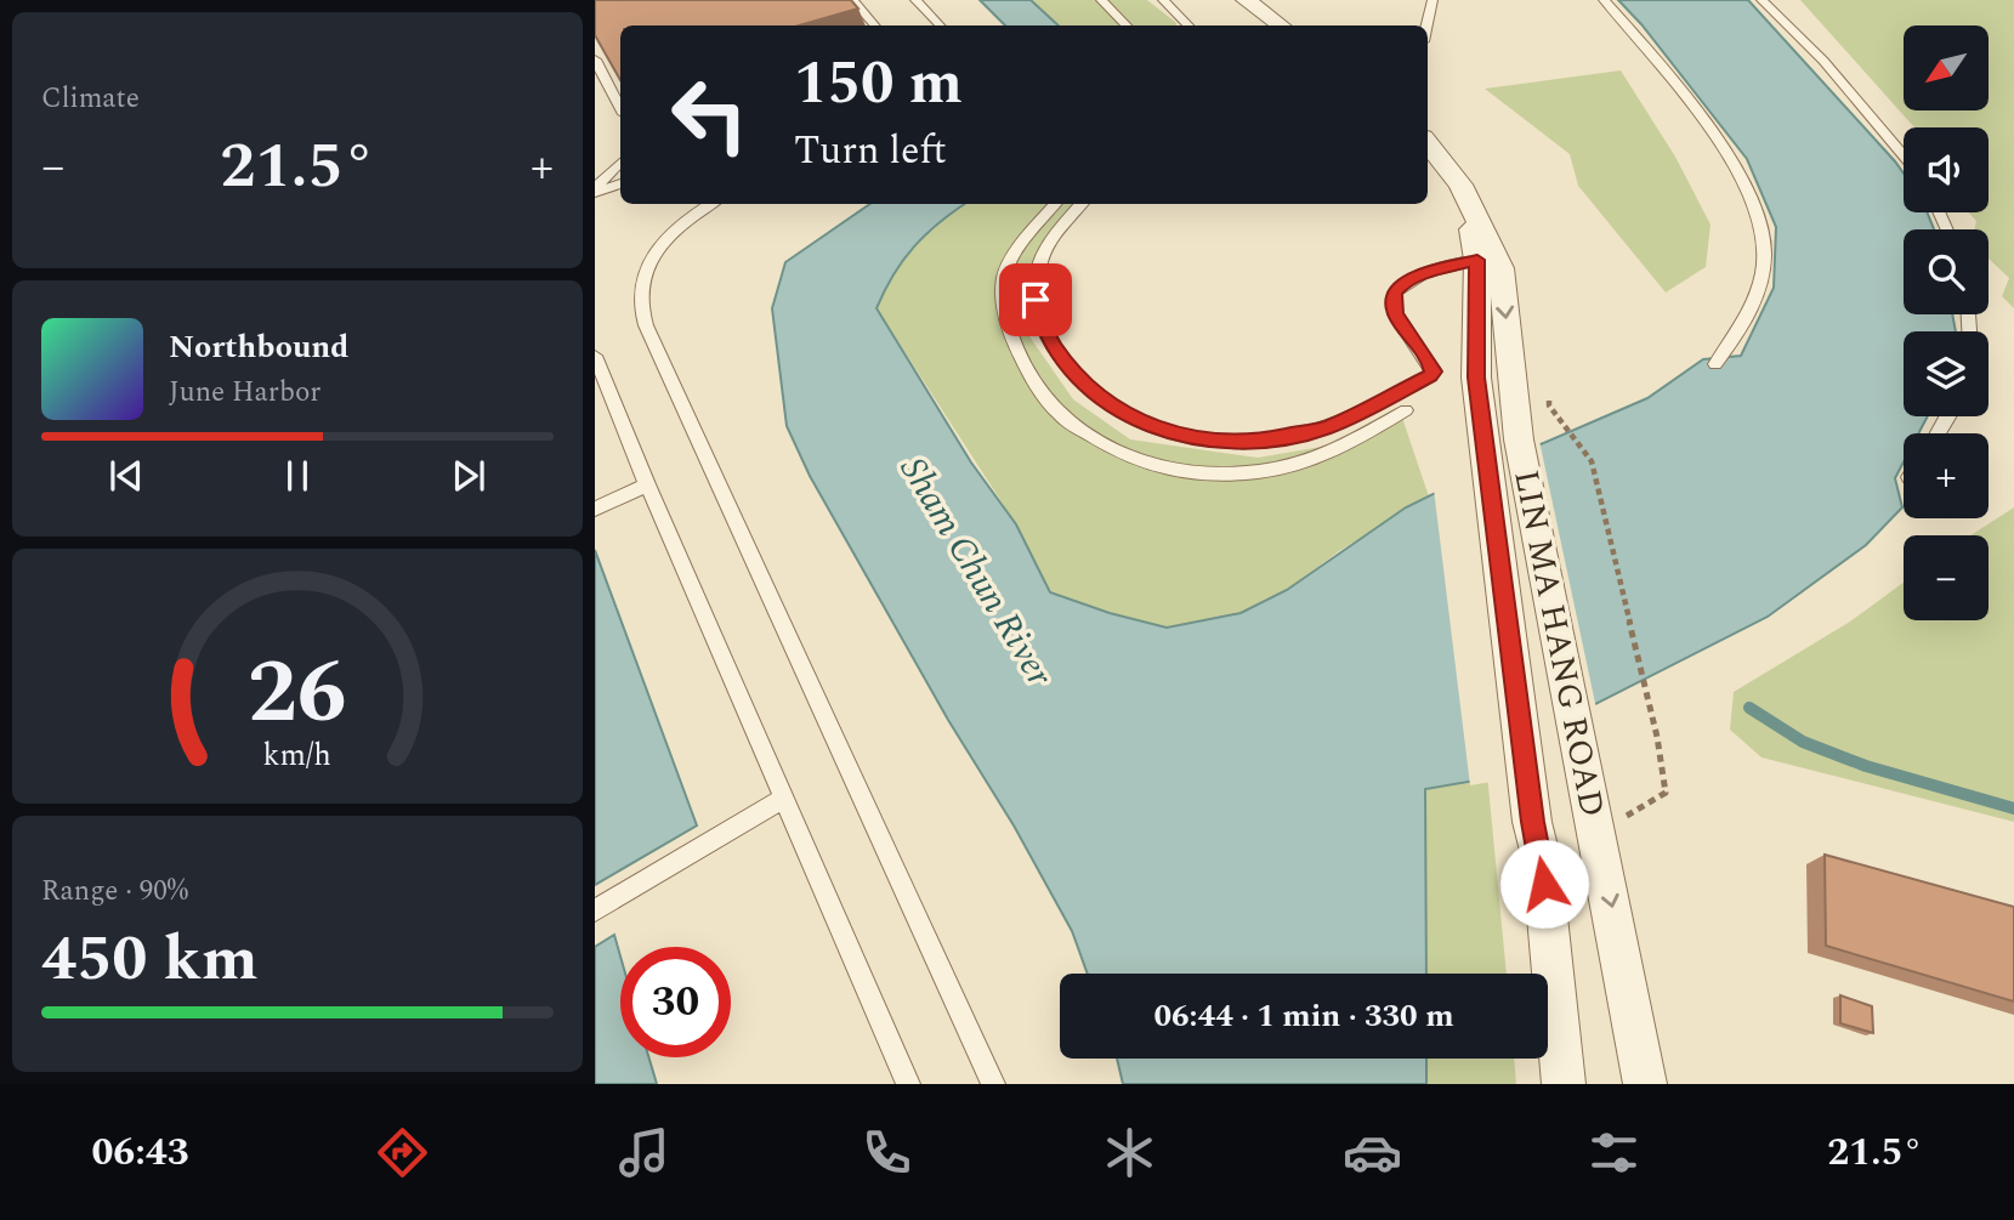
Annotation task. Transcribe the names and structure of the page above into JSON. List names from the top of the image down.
{
  "streets": {
    "street": ["LIN MA HANG ROAD"]
  },
  "water": ["Sham Chun River"],
  "north": "bottom left",
  "page": {
    "tile": [
      "Climate",
      ["Range · 90%", "450 km"]
    ],
    "map_buttons": ["+", "−"],
    "turn": ["150 m", "Turn left"],
    "heat": ["−", "21.5°", "+"],
    "song": ["Northbound", "June Harbor"],
    "limit": "30",
    "trip": "06:44 · 1 min · 330 m",
    "tabs": ["06:43", "21.5°"],
    "gauge": ["26", "km/h"]
  }
}
